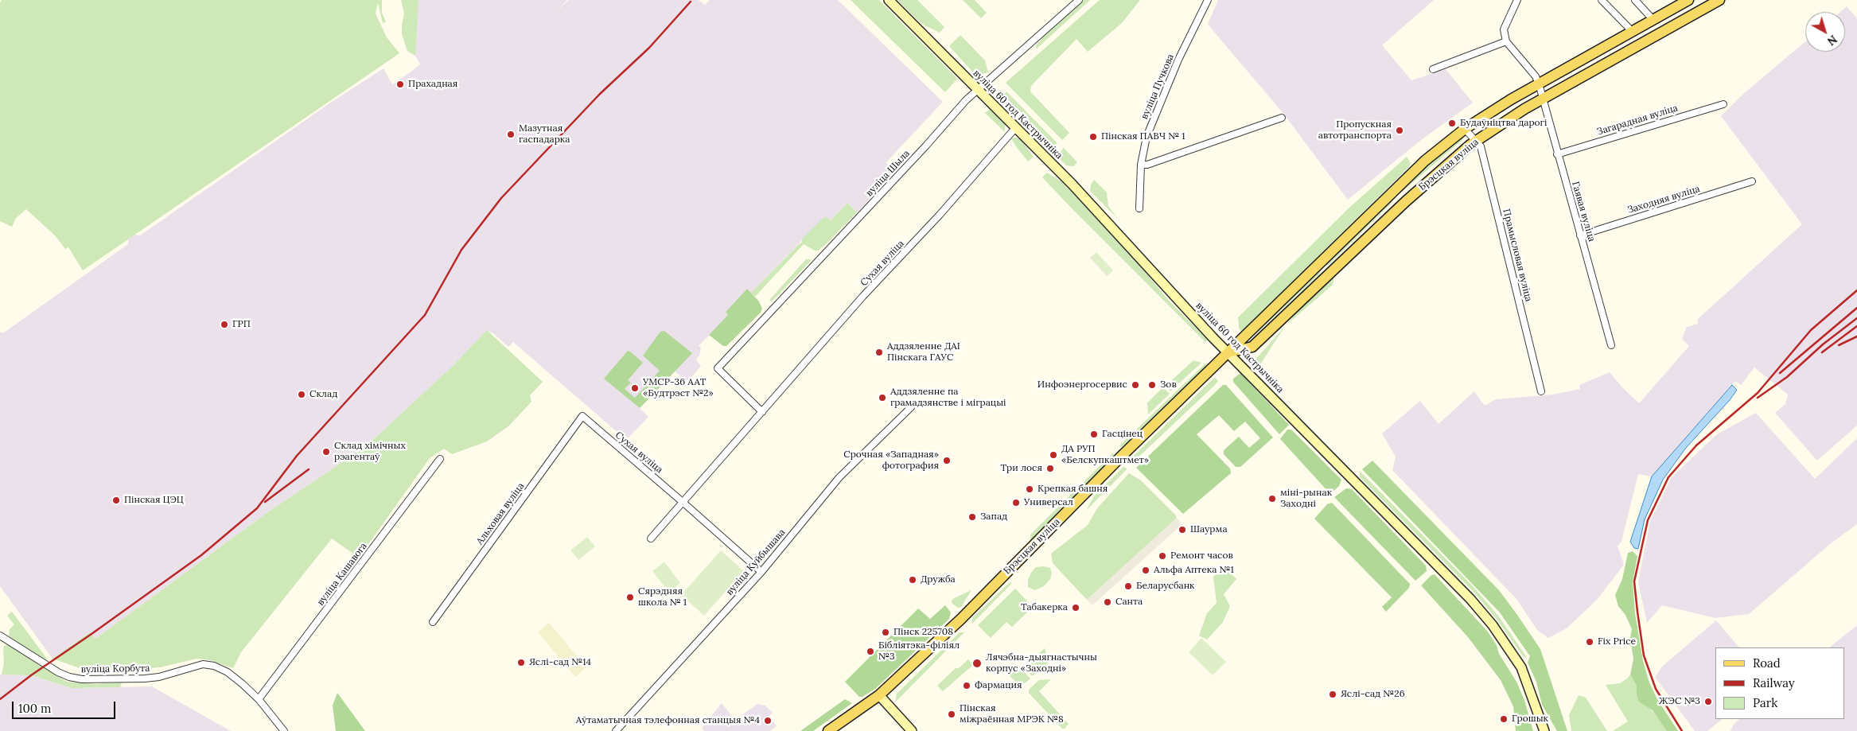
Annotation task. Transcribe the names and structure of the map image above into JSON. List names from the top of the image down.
{
  "streets": {
    "main road": ["Брэсцкая вуліца"],
    "street": [
      "вуліца Пучкова",
      "вуліца 60 год Кастрычніка",
      "Загарадная вуліца",
      "вуліца Шыла",
      "Заходняя вуліца",
      "Гаявая вуліца",
      "Прамысловая вуліца",
      "Сухая вуліца",
      "Альховая вуліца",
      "вуліца Куйбышава",
      "вуліца Кашавога",
      "вуліца Корбута"
    ]
  },
  "crossings": [
    ["вуліца 60 год Кастрычніка", "Брэсцкая вуліца"],
    ["вуліца 60 год Кастрычніка", "вуліца Шыла"],
    ["вуліца 60 год Кастрычніка", "Сухая вуліца"],
    ["Загарадная вуліца", "Гаявая вуліца"],
    ["Брэсцкая вуліца", "Гаявая вуліца"],
    ["Брэсцкая вуліца", "Прамысловая вуліца"],
    ["вуліца Шыла", "Сухая вуліца"],
    ["Заходняя вуліца", "Гаявая вуліца"],
    ["Сухая вуліца", "Альховая вуліца"],
    ["Сухая вуліца", "вуліца Куйбышава"],
    ["вуліца Кашавога", "вуліца Корбута"]
  ],
  "places": [
    "Прахадная",
    "Будаўніцтва дарогі",
    "Пропускная автотранспорта",
    "Мазутная гаспадарка",
    "Пінская ПАВЧ № 1",
    "ГРП",
    "Аддзяленне ДАІ Пінскага ГАУС",
    "Инфоэнергосервис",
    "Зов",
    "УМСР-36 ААТ «Будтрэст №2»",
    "Склад",
    "Аддзяленне па грамадзянстве і міграцыі",
    "Гасцінец",
    "Склад хімічных рэагентаў",
    "ДА РУП «Белскупкаштмет»",
    "Срочная «Западная» фотография",
    "Три лося",
    "Крепкая башня",
    "міні-рынак Заходні",
    "Пінская ЦЭЦ",
    "Универсал",
    "Запад",
    "Шаурма",
    "Ремонт часов",
    "Альфа Аптека №1",
    "Дружба",
    "Беларусбанк",
    "Сярэдняя школа № 1",
    "Санта",
    "Табакерка",
    "Пінск 225708",
    "Fix Price",
    "Бібліятэка-філіял №3",
    "Яслі-сад №14",
    "Лячэбна-дыягнастычны корпус «Заходні»",
    "Фармация",
    "Яслі-сад №26",
    "ЖЭС №3",
    "Пінская міжраённая МРЭК №8",
    "Грошык",
    "Аўтаматычная тэлефонная станцыя №4"
  ],
  "legend": ["Road", "Railway", "Park"],
  "scale_bar": "100 m",
  "north": "bottom right"
}
